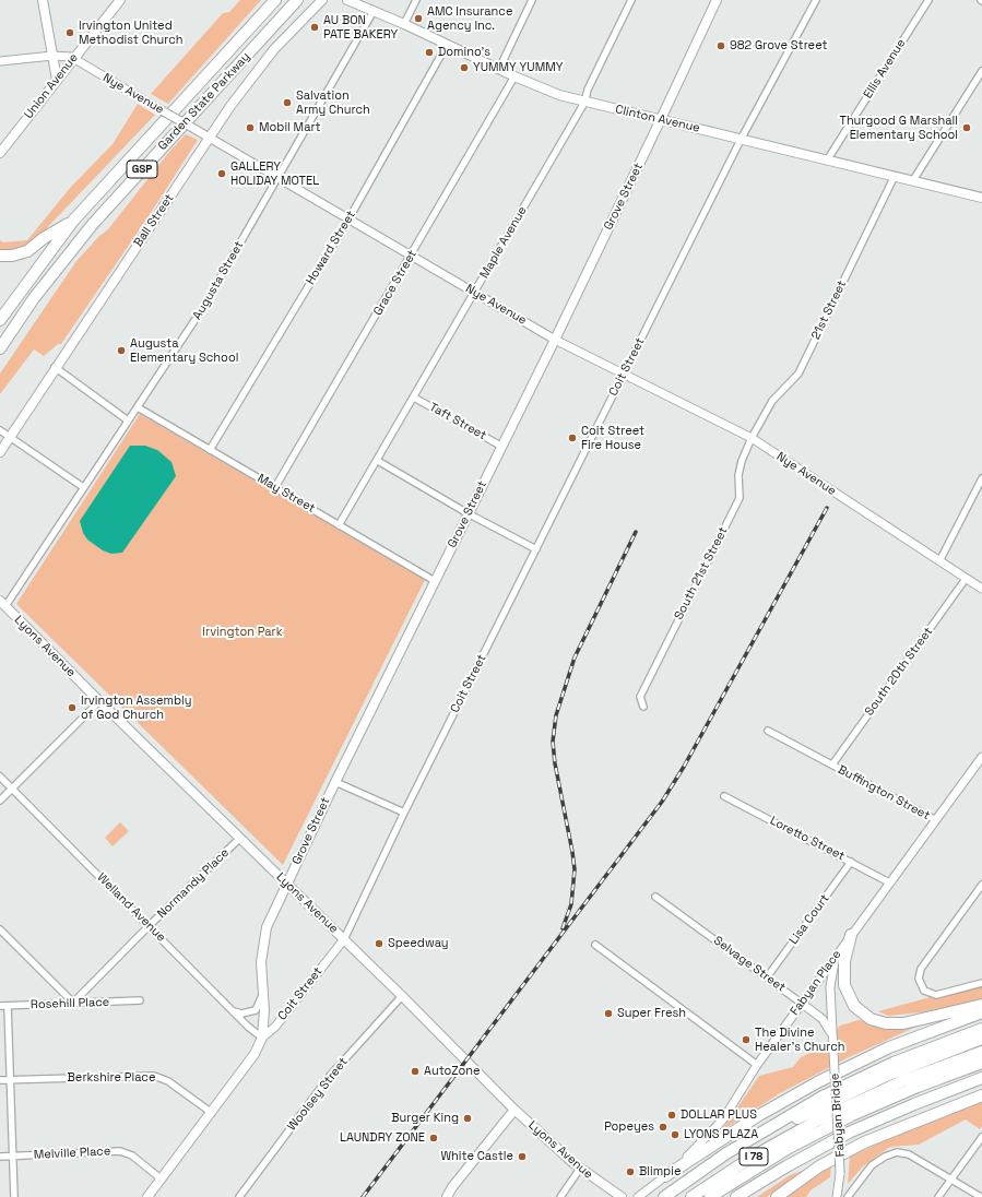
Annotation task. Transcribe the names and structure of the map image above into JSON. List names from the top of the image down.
{
  "streets": {
    "highway": ["Garden State Parkway", "GSP", "I 78"],
    "main road": [
      "Union Avenue",
      "Clinton Avenue",
      "Grove Street",
      "Ball Street",
      "Coit Street",
      "Lyons Avenue"
    ],
    "street": [
      "Ellis Avenue",
      "Nye Avenue",
      "Maple Avenue",
      "Howard Street",
      "Augusta Street",
      "Grace Street",
      "21st Street",
      "Taft Street",
      "May Street",
      "South 21st Street",
      "South 20th Street",
      "Buffington Street",
      "Loretto Street",
      "Normandy Place",
      "Welland Avenue",
      "Lisa Court",
      "Selvage Street",
      "Fabyan Place",
      "Rosehill Place",
      "Berkshire Place",
      "Woolsey Street",
      "Fabyan Bridge",
      "Melville Place"
    ]
  },
  "crossings": [
    ["Ellis Avenue", "Clinton Avenue"],
    ["Union Avenue", "Nye Avenue"],
    ["Nye Avenue", "Grove Street"],
    ["Nye Avenue", "Ball Street"],
    ["Nye Avenue", "Maple Avenue"],
    ["Nye Avenue", "Howard Street"],
    ["Nye Avenue", "Augusta Street"],
    ["Nye Avenue", "Grace Street"],
    ["Nye Avenue", "21st Street"],
    ["Nye Avenue", "Coit Street"],
    ["Nye Avenue", "South 21st Street"],
    ["Nye Avenue", "South 20th Street"],
    ["Clinton Avenue", "Grove Street"],
    ["Clinton Avenue", "Maple Avenue"],
    ["Clinton Avenue", "Howard Street"],
    ["Clinton Avenue", "Augusta Street"],
    ["Clinton Avenue", "Grace Street"],
    ["Clinton Avenue", "21st Street"],
    ["Clinton Avenue", "Coit Street"],
    ["Grove Street", "Coit Street"],
    ["Grove Street", "Taft Street"],
    ["Grove Street", "May Street"],
    ["Grove Street", "Lyons Avenue"],
    ["Grove Street", "Welland Avenue"],
    ["Maple Avenue", "Taft Street"],
    ["Maple Avenue", "May Street"],
    ["Howard Street", "May Street"],
    ["Augusta Street", "May Street"],
    ["Augusta Street", "Lyons Avenue"],
    ["Grace Street", "May Street"],
    ["21st Street", "South 21st Street"],
    ["Coit Street", "Lyons Avenue"],
    ["Coit Street", "Welland Avenue"],
    ["Coit Street", "Berkshire Place"],
    ["Coit Street", "Melville Place"],
    ["Lyons Avenue", "Normandy Place"],
    ["Lyons Avenue", "Woolsey Street"],
    ["South 20th Street", "Buffington Street"],
    ["Buffington Street", "Fabyan Place"],
    ["Loretto Street", "Lisa Court"],
    ["Loretto Street", "Fabyan Place"],
    ["Normandy Place", "Welland Avenue"],
    ["Normandy Place", "Rosehill Place"],
    ["Lisa Court", "Selvage Street"],
    ["Selvage Street", "Fabyan Place"],
    ["Selvage Street", "Fabyan Bridge"],
    ["Fabyan Place", "Fabyan Bridge"]
  ],
  "parks": ["Irvington Park"],
  "places": [
    "AMC Insurance Agency Inc.",
    "AU BON PATE BAKERY",
    "Irvington United Methodist Church",
    "982 Grove Street",
    "Domino's",
    "YUMMY YUMMY",
    "Salvation Army Church",
    "Mobil Mart",
    "Thurgood G Marshall Elementary School",
    "GALLERY HOLIDAY MOTEL",
    "Augusta Elementary School",
    "Coit Street Fire House",
    "Irvington Assembly of God Church",
    "Speedway",
    "Super Fresh",
    "The Divine Healer's Church",
    "AutoZone",
    "DOLLAR PLUS",
    "Burger King",
    "Popeyes",
    "LYONS PLAZA",
    "LAUNDRY ZONE",
    "White Castle",
    "Blimpie"
  ]
}
